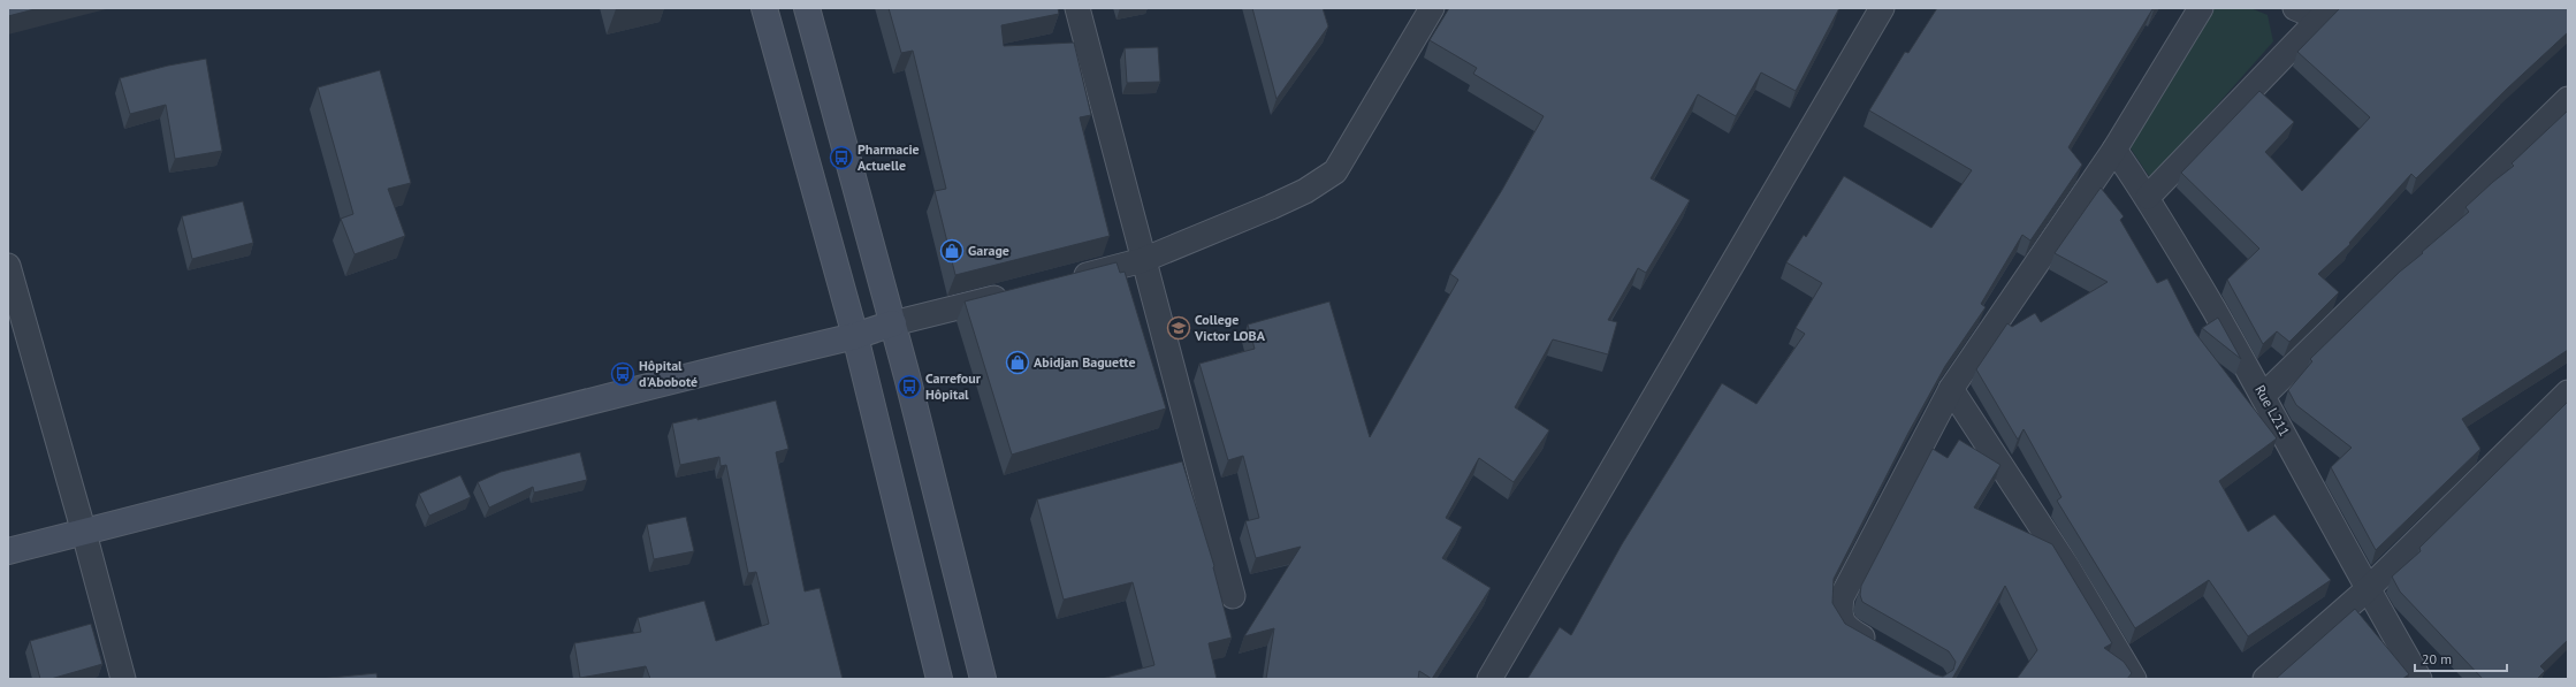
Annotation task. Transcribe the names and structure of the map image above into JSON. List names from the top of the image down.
{
  "streets": {
    "street": ["Rue L211"]
  },
  "places": {
    "bus stop": ["Pharmacie Actuelle", "Hôpital d'Aboboté", "Carrefour Hôpital"],
    "shop": ["Garage", "Abidjan Baguette"],
    "school or university": ["College Victor LOBA"]
  },
  "scale_bar": "20 m"
}
